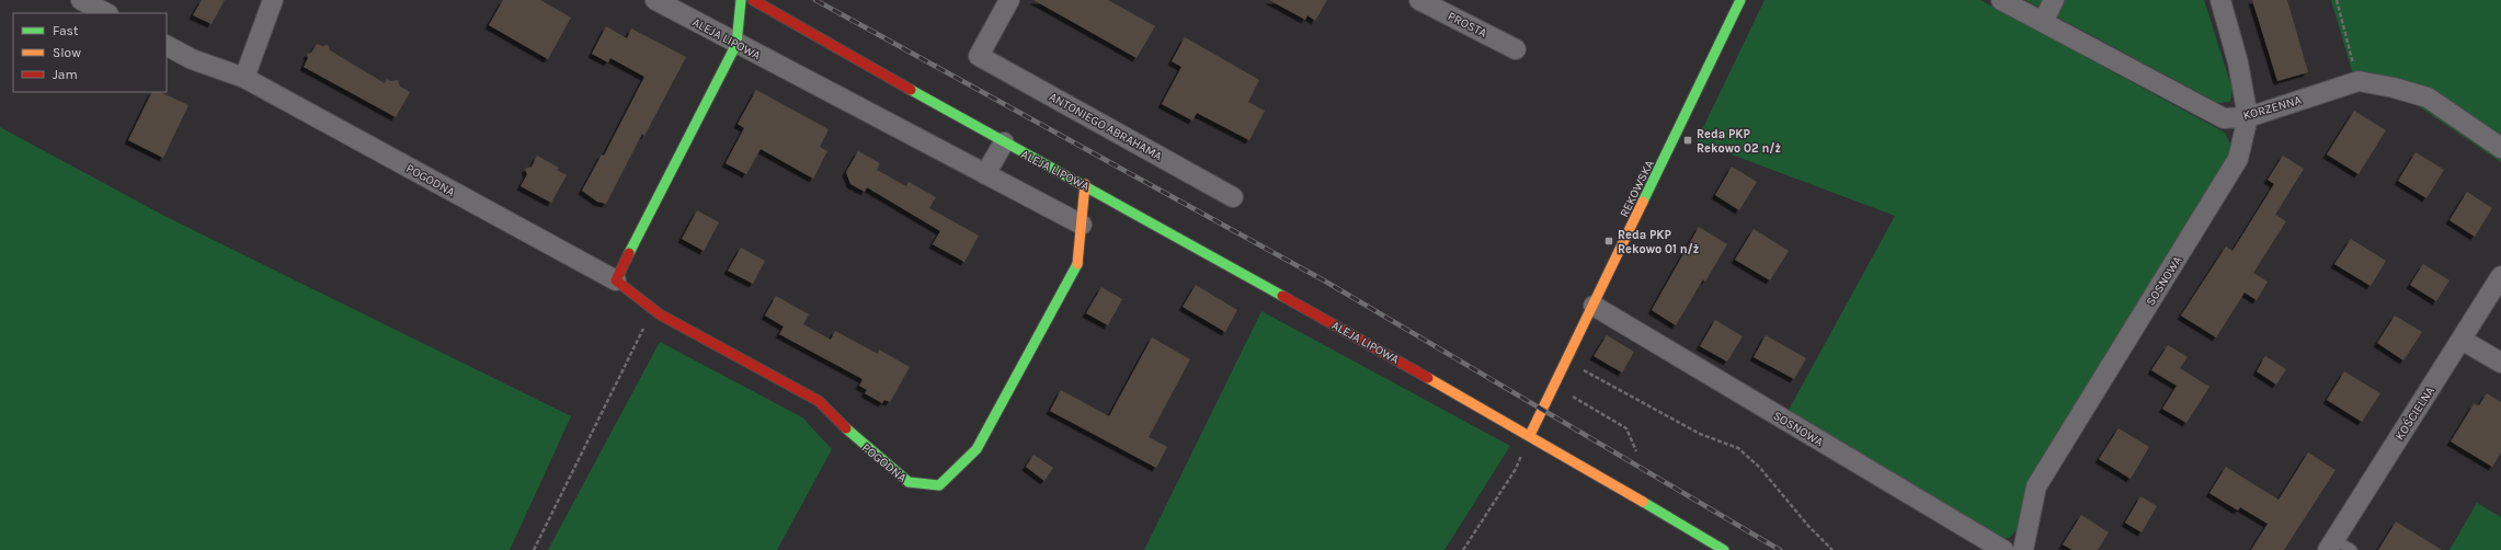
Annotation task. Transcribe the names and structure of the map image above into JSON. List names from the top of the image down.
{
  "streets": {
    "street": [
      "PROSTA",
      "ALEJA LIPOWA",
      "KORZENNA",
      "ANTONIEGO ABRAHAMA",
      "POGODNA",
      "REKOWSKA",
      "SOSNOWA",
      "KOŚCIELNA"
    ]
  },
  "crossings": [
    ["ALEJA LIPOWA", "POGODNA"],
    ["ALEJA LIPOWA", "REKOWSKA"],
    ["KORZENNA", "SOSNOWA"],
    ["REKOWSKA", "SOSNOWA"]
  ],
  "places": {
    "transit": ["Reda PKP Rekowo 02 n/ż", "Reda PKP Rekowo 01 n/ż"]
  },
  "legend": ["Fast", "Slow", "Jam"]
}
